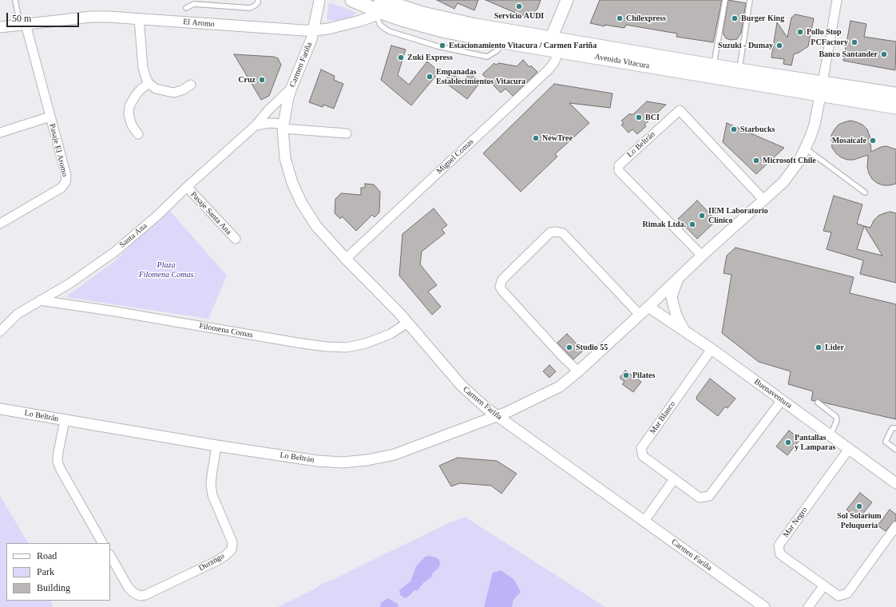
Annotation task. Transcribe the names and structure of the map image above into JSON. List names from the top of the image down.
{
  "streets": {
    "main road": ["Avenida Vitacura"],
    "street": [
      "El Aromo",
      "Carmen Fariña",
      "Lo Beltrán",
      "Pasaje El Aromo",
      "Miguel Comas",
      "Pasaje Santa Ana",
      "Santa Ana",
      "Filomena Comas",
      "Buenaventura",
      "Mar Blanco",
      "Mar Negro",
      "Durango"
    ]
  },
  "crossings": [
    ["El Aromo", "Avenida Vitacura"],
    ["El Aromo", "Carmen Fariña"],
    ["El Aromo", "Pasaje El Aromo"],
    ["Avenida Vitacura", "Lo Beltrán"],
    ["Avenida Vitacura", "Miguel Comas"],
    ["Carmen Fariña", "Lo Beltrán"],
    ["Carmen Fariña", "Miguel Comas"],
    ["Carmen Fariña", "Santa Ana"],
    ["Carmen Fariña", "Filomena Comas"],
    ["Lo Beltrán", "Buenaventura"],
    ["Lo Beltrán", "Durango"],
    ["Pasaje Santa Ana", "Santa Ana"],
    ["Santa Ana", "Filomena Comas"],
    ["Buenaventura", "Mar Blanco"],
    ["Buenaventura", "Mar Negro"]
  ],
  "parks": ["Plaza Filomena Comas"],
  "places": [
    "Servicio AUDI",
    "Chilexpress",
    "Burger King",
    "Pollo Stop",
    "PCFactory",
    "Estacionamiento Vitacura / Carmen Fariña",
    "Suzuki - Dumay",
    "Banco Santander",
    "Zuki Express",
    "Empanadas Establecimientos Vitacura",
    "Cruz",
    "BCI",
    "Starbucks",
    "NewTree",
    "Mosaicafe",
    "Microsoft Chile",
    "IEM Laboratorio Clínico",
    "Rimak Ltda.",
    "Studio 55",
    "Lider",
    "Pilates",
    "Pantallas y Lamparas",
    "Sol Solarium Peluqueria"
  ],
  "legend": ["Road", "Park", "Building"],
  "scale_bar": "50 m"
}
